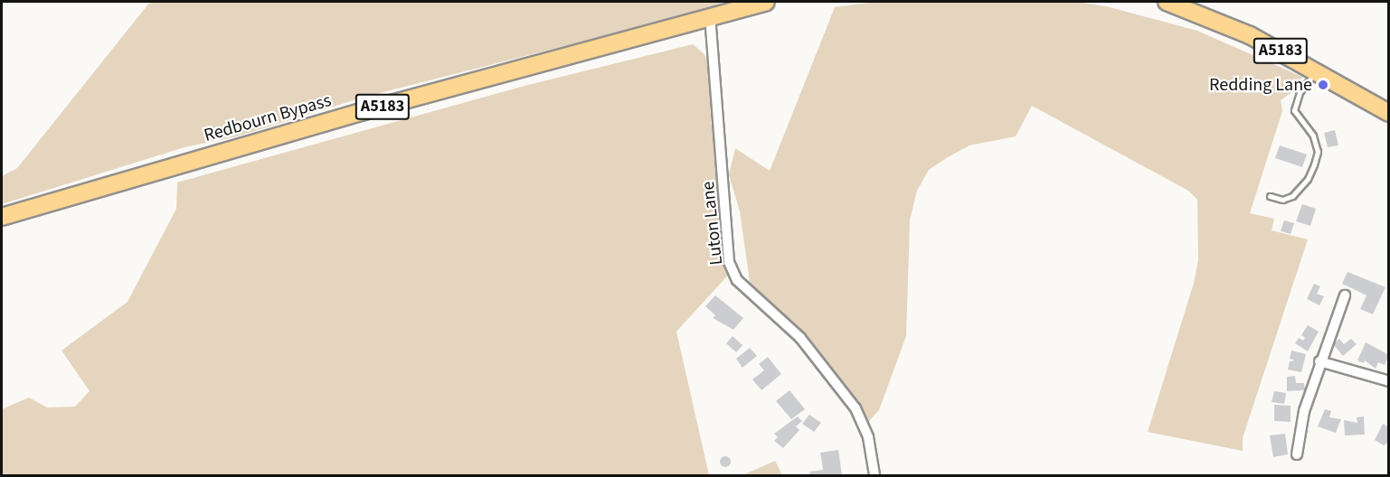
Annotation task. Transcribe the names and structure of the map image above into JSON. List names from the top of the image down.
{
  "streets": {
    "main road": ["A5183", "Redbourn Bypass"],
    "street": ["Luton Lane"]
  },
  "crossings": [
    ["Redbourn Bypass", "Luton Lane"]
  ],
  "places": ["Redding Lane"]
}
